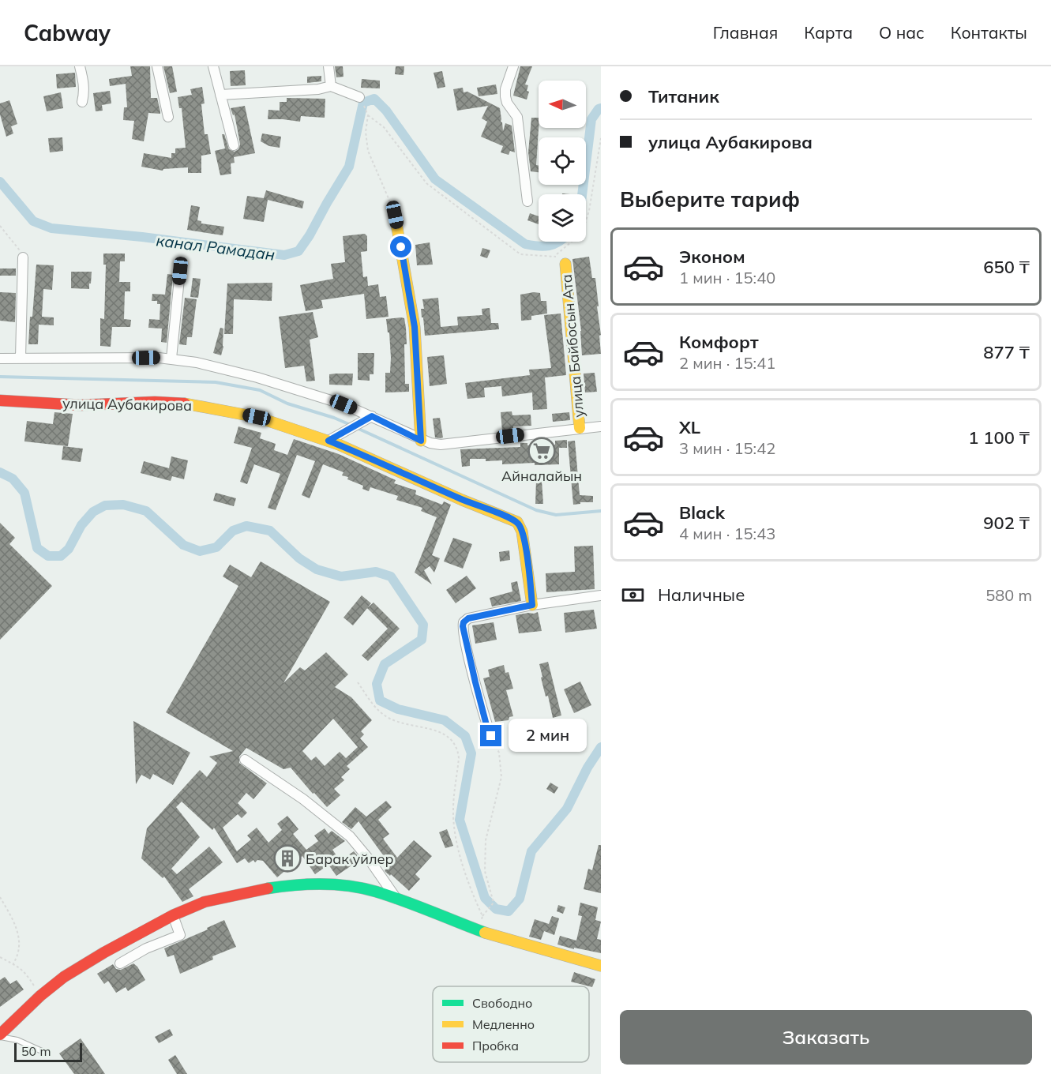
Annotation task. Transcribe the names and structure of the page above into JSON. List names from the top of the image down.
{
  "streets": {
    "street": ["улица Байбосын Ата", "улица Аубакирова"]
  },
  "water": ["канал Рамадан"],
  "places": {
    "supermarket": ["Айналайын"],
    "building": ["Барак уйлер"]
  },
  "legend": ["Свободно", "Медленно", "Пробка"],
  "scale_bar": "50 m",
  "north": "left",
  "page": {
    "header": "Cabway",
    "nav": [
      "Главная",
      "Карта",
      "О нас",
      "Контакты"
    ],
    "banner": ["Титаник", "улица Аубакирова"],
    "heading": "Выберите тариф",
    "list": [
      {
        "name": "Эконом",
        "note": "1 мин · 15:40",
        "value": "650 ₸"
      },
      {
        "name": "Комфорт",
        "note": "2 мин · 15:41",
        "value": "877 ₸"
      },
      {
        "name": "XL",
        "note": "3 мин · 15:42",
        "value": "1 100 ₸"
      },
      {
        "name": "Black",
        "note": "4 мин · 15:43",
        "value": "902 ₸"
      }
    ],
    "pay": ["Наличные", "580 m"],
    "bubble": "2 мин",
    "buttons": "Заказать",
    "scale": "50 m"
  }
}
